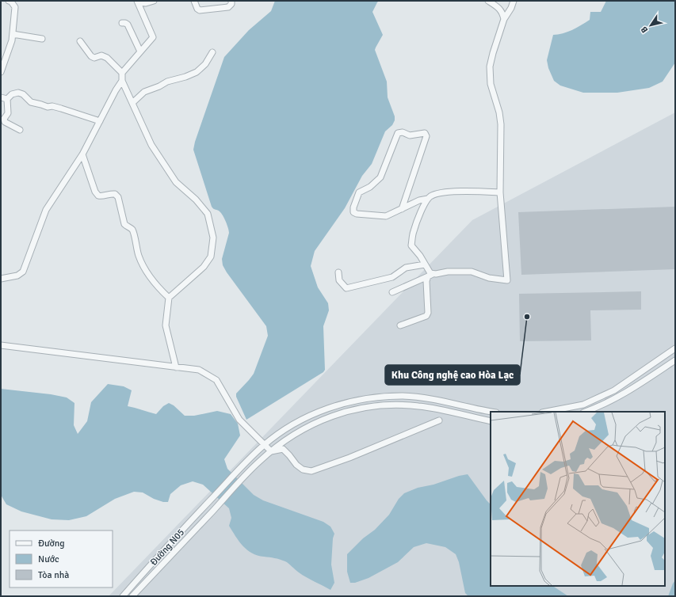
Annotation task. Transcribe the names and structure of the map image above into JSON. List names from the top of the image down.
{
  "streets": {
    "street": ["Đường N05"]
  },
  "places": ["Khu Công nghệ cao Hòa Lạc"],
  "legend": ["Đường", "Nước", "Tòa nhà"],
  "north": "bottom left"
}
